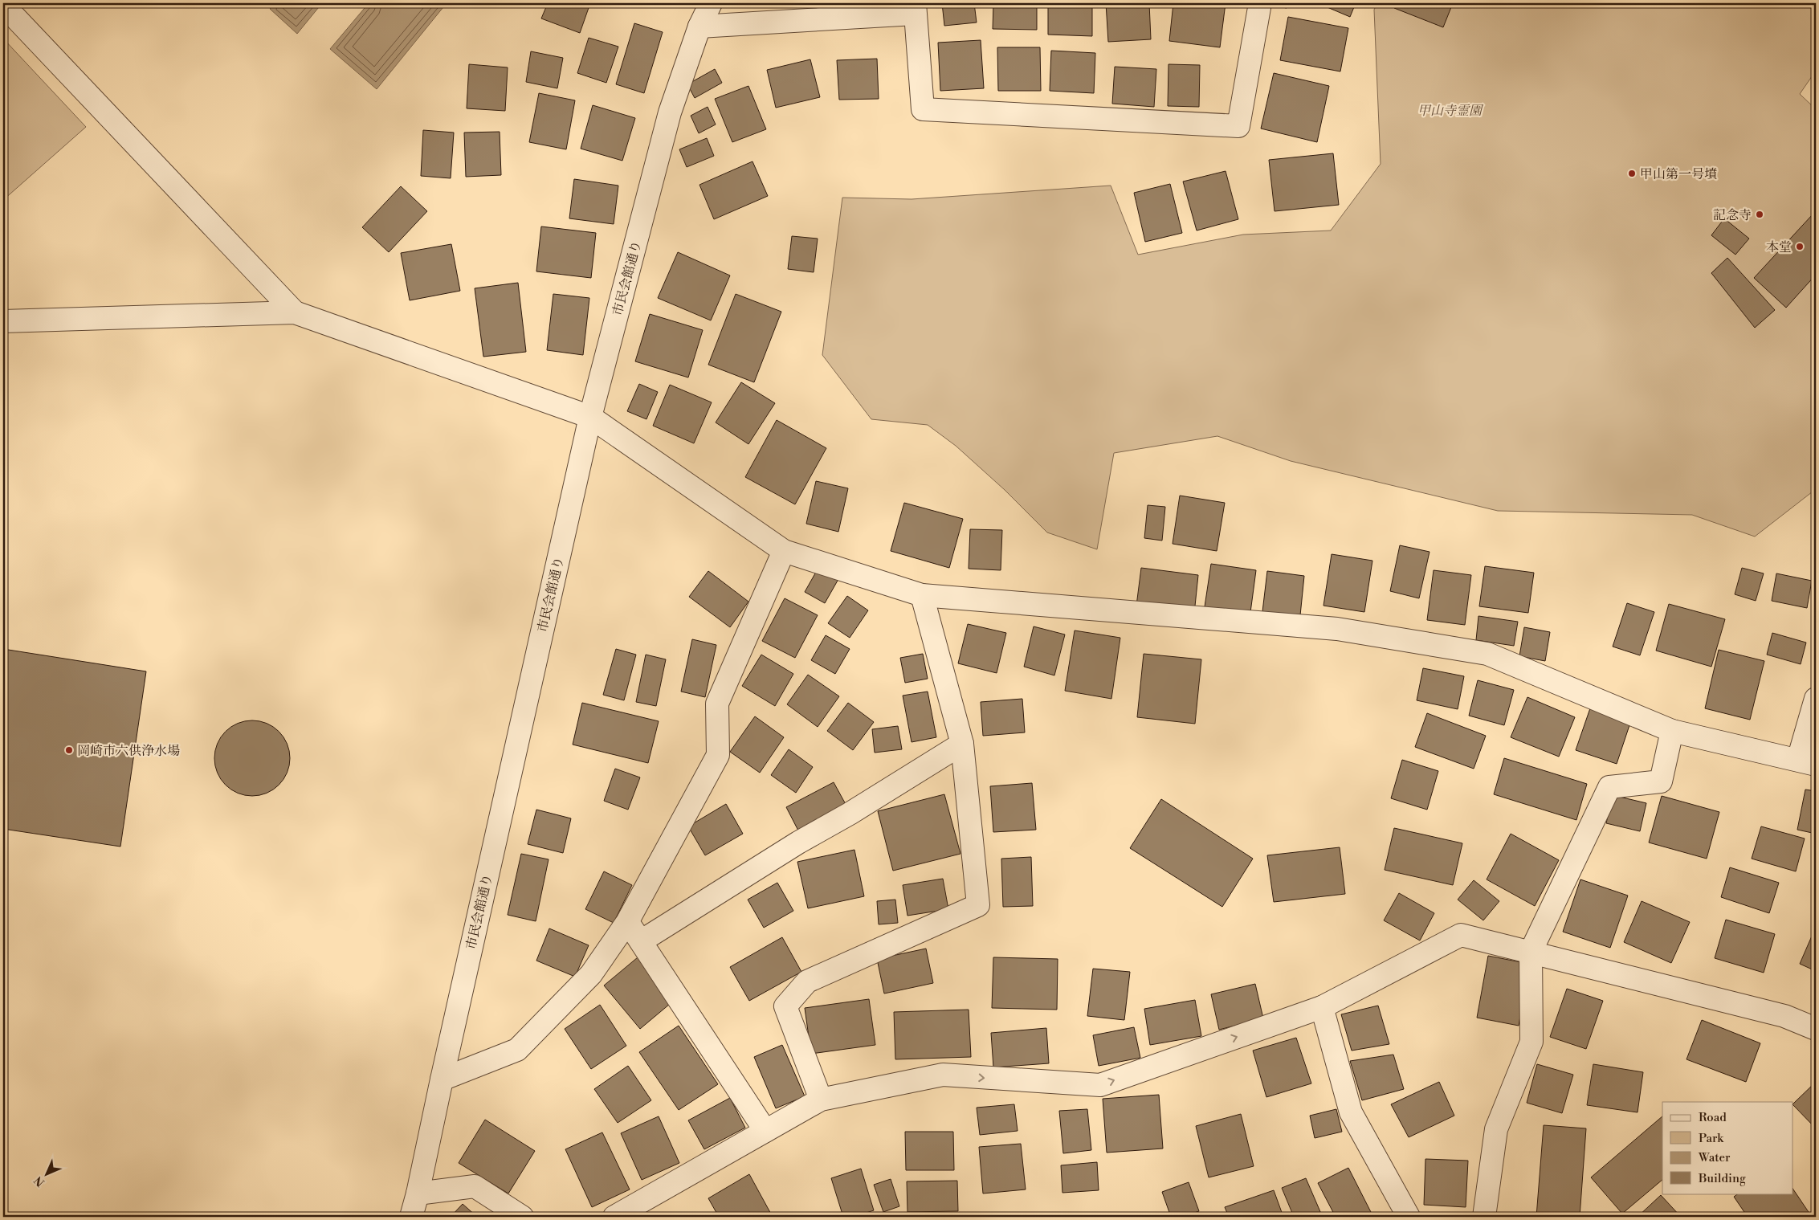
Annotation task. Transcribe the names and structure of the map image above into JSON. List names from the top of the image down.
{
  "streets": {
    "street": ["市民会館通り"]
  },
  "parks": ["甲山寺霊園"],
  "places": [
    "甲山第一号墳",
    "記念寺",
    "本堂",
    "岡崎市六供浄水場"
  ],
  "legend": [
    "Road",
    "Park",
    "Water",
    "Building"
  ],
  "north": "bottom left"
}
